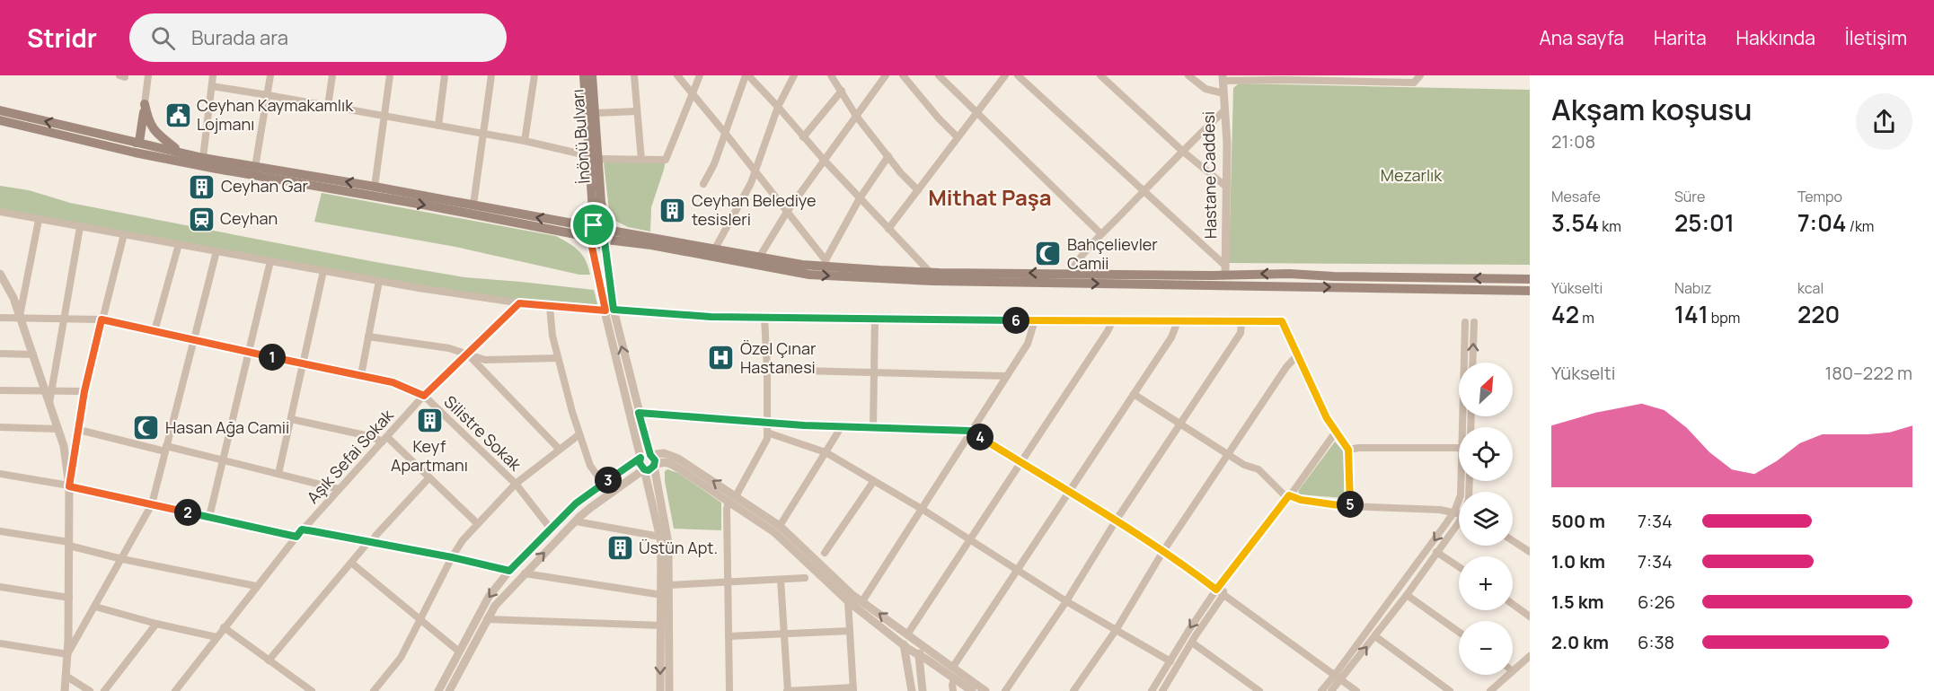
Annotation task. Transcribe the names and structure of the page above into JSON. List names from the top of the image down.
{
  "streets": {
    "main road": ["İnönü Bulvarı"],
    "street": ["Hastane Caddesi", "Silistre Sokak", "Aşık Sefai Sokak"]
  },
  "crossings": [
    ["Silistre Sokak", "Aşık Sefai Sokak"]
  ],
  "districts": ["Mithat Paşa"],
  "parks": ["Mezarlık"],
  "places": {
    "public building": ["Ceyhan Kaymakamlık Lojmanı"],
    "building": [
      "Ceyhan Gar",
      "Ceyhan Belediye tesisleri",
      "Keyf Apartmanı",
      "Üstün Apt."
    ],
    "station": ["Ceyhan"],
    "mosque": ["Bahçelievler Camii", "Hasan Ağa Camii"],
    "hospital": ["Özel Çınar Hastanesi"]
  },
  "north": "top right",
  "page": {
    "header": "Stridr",
    "search": "Burada ara",
    "nav": [
      "Ana sayfa",
      "Harita",
      "Hakkında",
      "İletişim"
    ],
    "heading": ["Akşam koşusu", "21:08"],
    "stats": [
      ["Mesafe", "3.54 km"],
      ["Süre", "25:01"],
      ["Tempo", "7:04 /km"],
      ["Yükselti", "42 m"],
      ["Nabız", "141 bpm"],
      ["kcal", "220"]
    ],
    "pins": [
      "6",
      "1",
      "4",
      "3",
      "5",
      "2"
    ],
    "chart": ["Yükselti", "180–222 m"],
    "map_buttons": ["+", "−"],
    "list": [
      {
        "name": "500 m",
        "note": "7:34"
      },
      {
        "name": "1.0 km",
        "note": "7:34"
      },
      {
        "name": "1.5 km",
        "note": "6:26"
      },
      {
        "name": "2.0 km",
        "note": "6:38"
      }
    ]
  }
}
